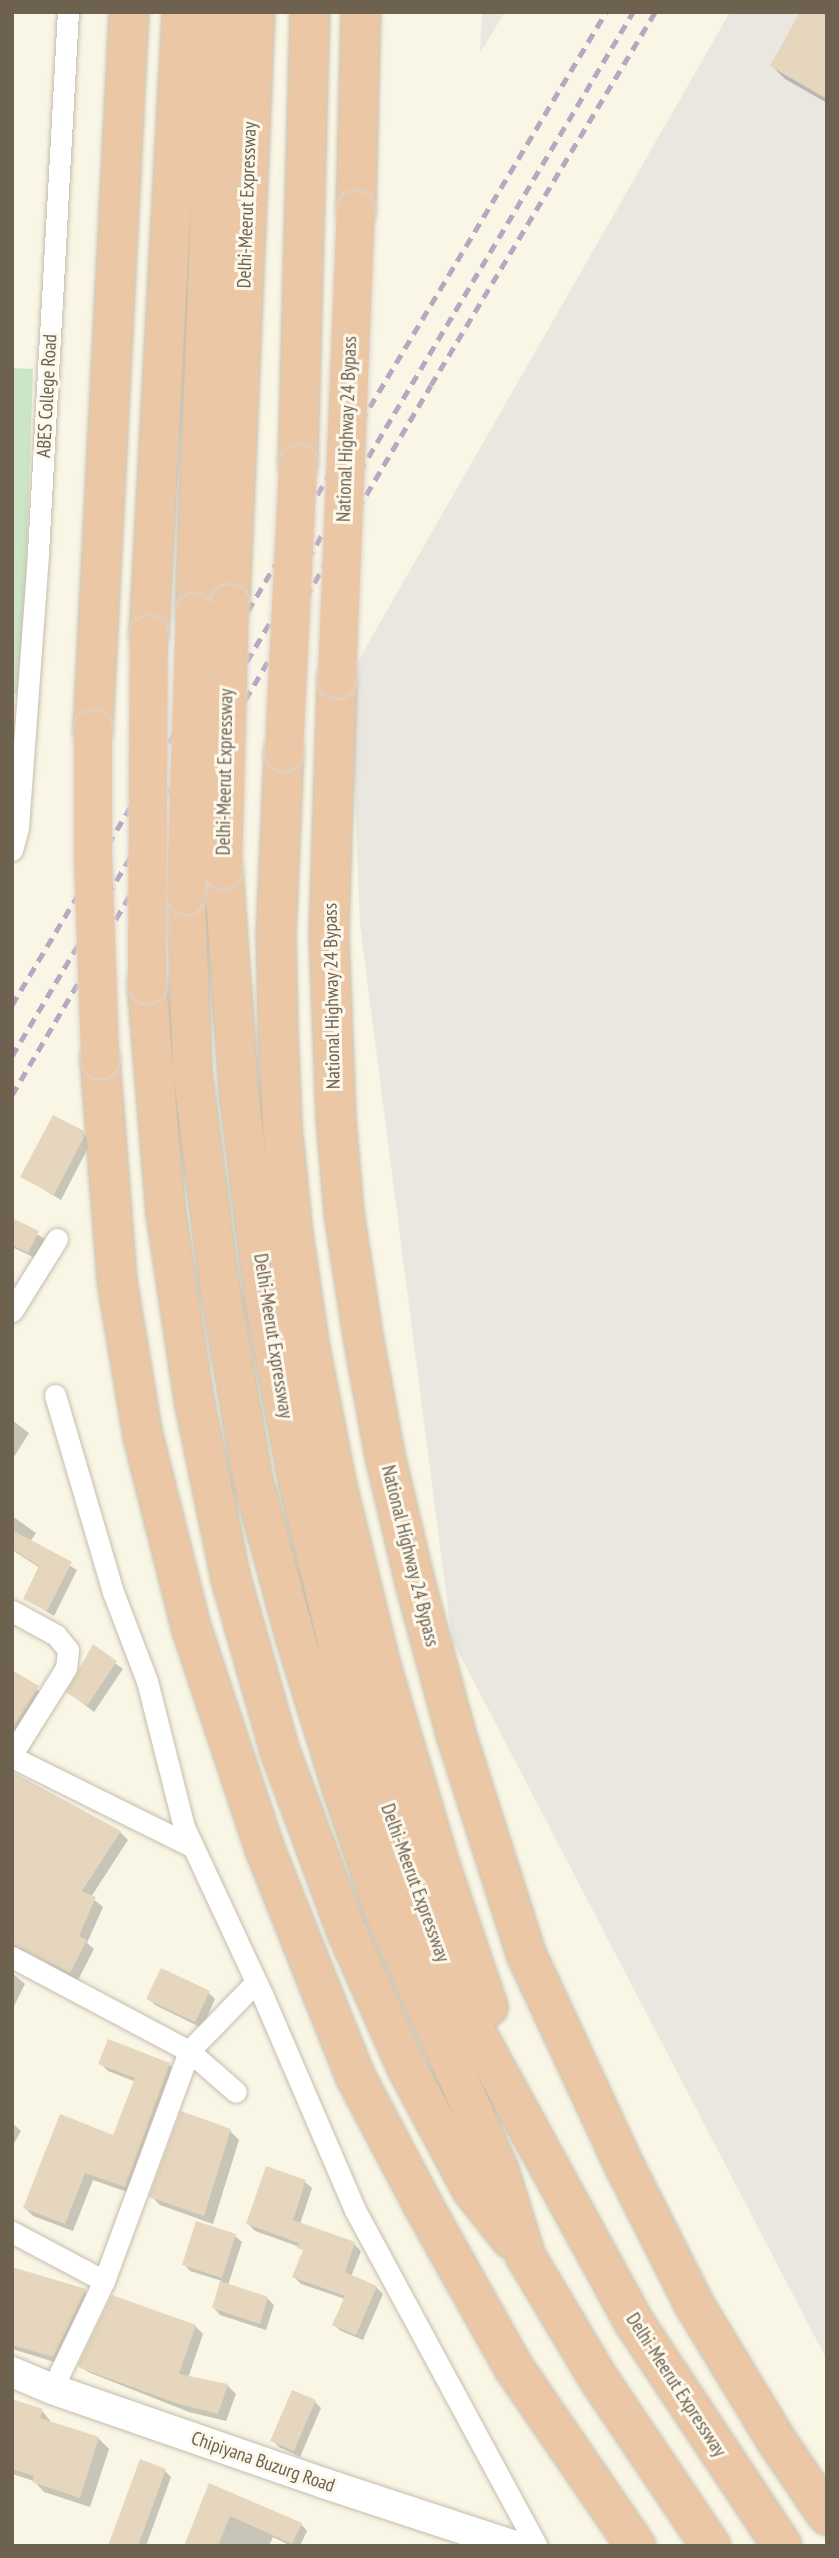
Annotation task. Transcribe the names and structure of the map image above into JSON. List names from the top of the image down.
{
  "streets": {
    "highway": ["Delhi-Meerut Expressway", "National Highway 24 Bypass"],
    "street": ["ABES College Road", "Chipiyana Buzurg Road"]
  }
}
